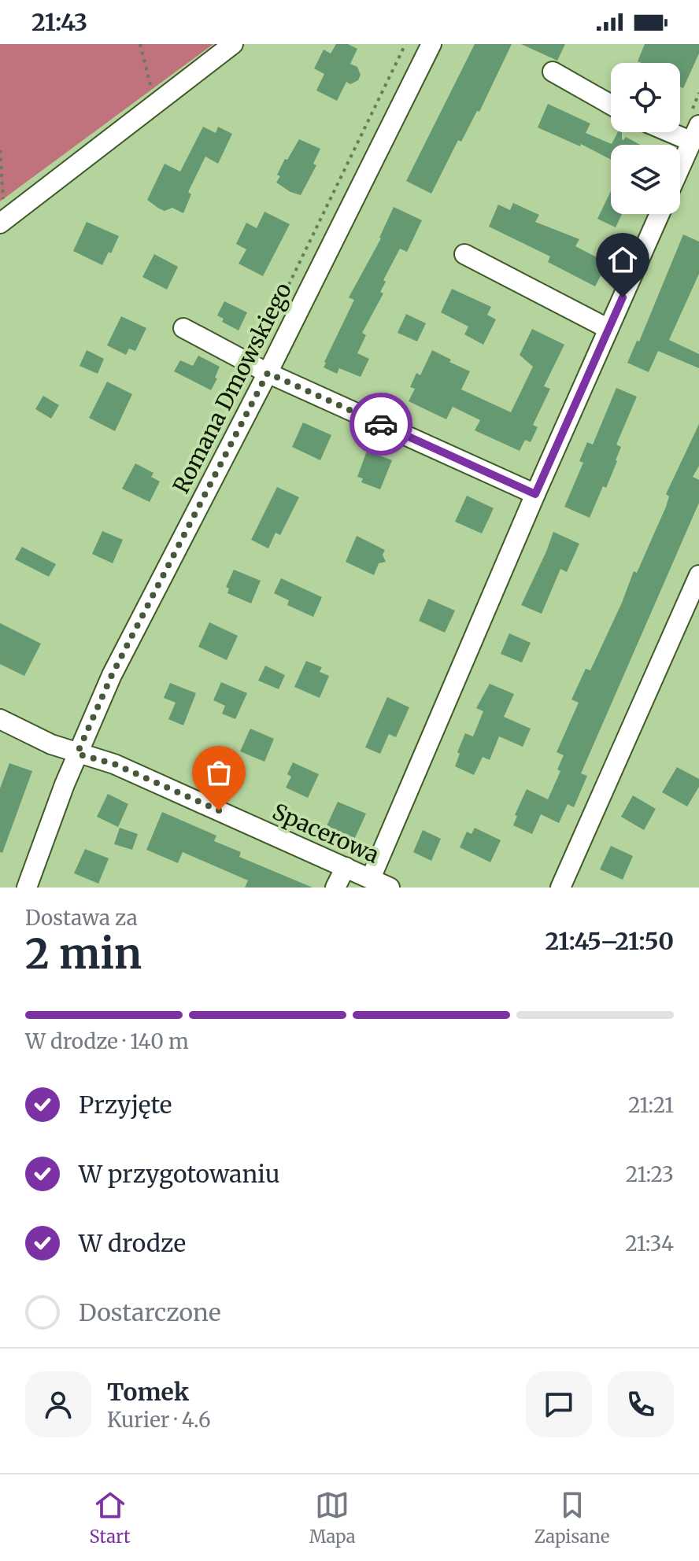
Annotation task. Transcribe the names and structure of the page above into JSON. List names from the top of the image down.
{
  "streets": {
    "street": ["Romana Dmowskiego", "Spacerowa"]
  },
  "crossings": [
    ["Romana Dmowskiego", "Spacerowa"]
  ],
  "page": {
    "status": "21:43",
    "heading": ["2 min", "Dostawa za", "21:45–21:50"],
    "panel": ["Tomek", "Kurier · 4.6"],
    "bar": "W drodze · 140 m",
    "list": [
      ["Przyjęte", "21:21"],
      ["W przygotowaniu", "21:23"],
      ["W drodze", "21:34"],
      "Dostarczone"
    ],
    "tabs": ["Start", "Mapa", "Zapisane"]
  }
}
